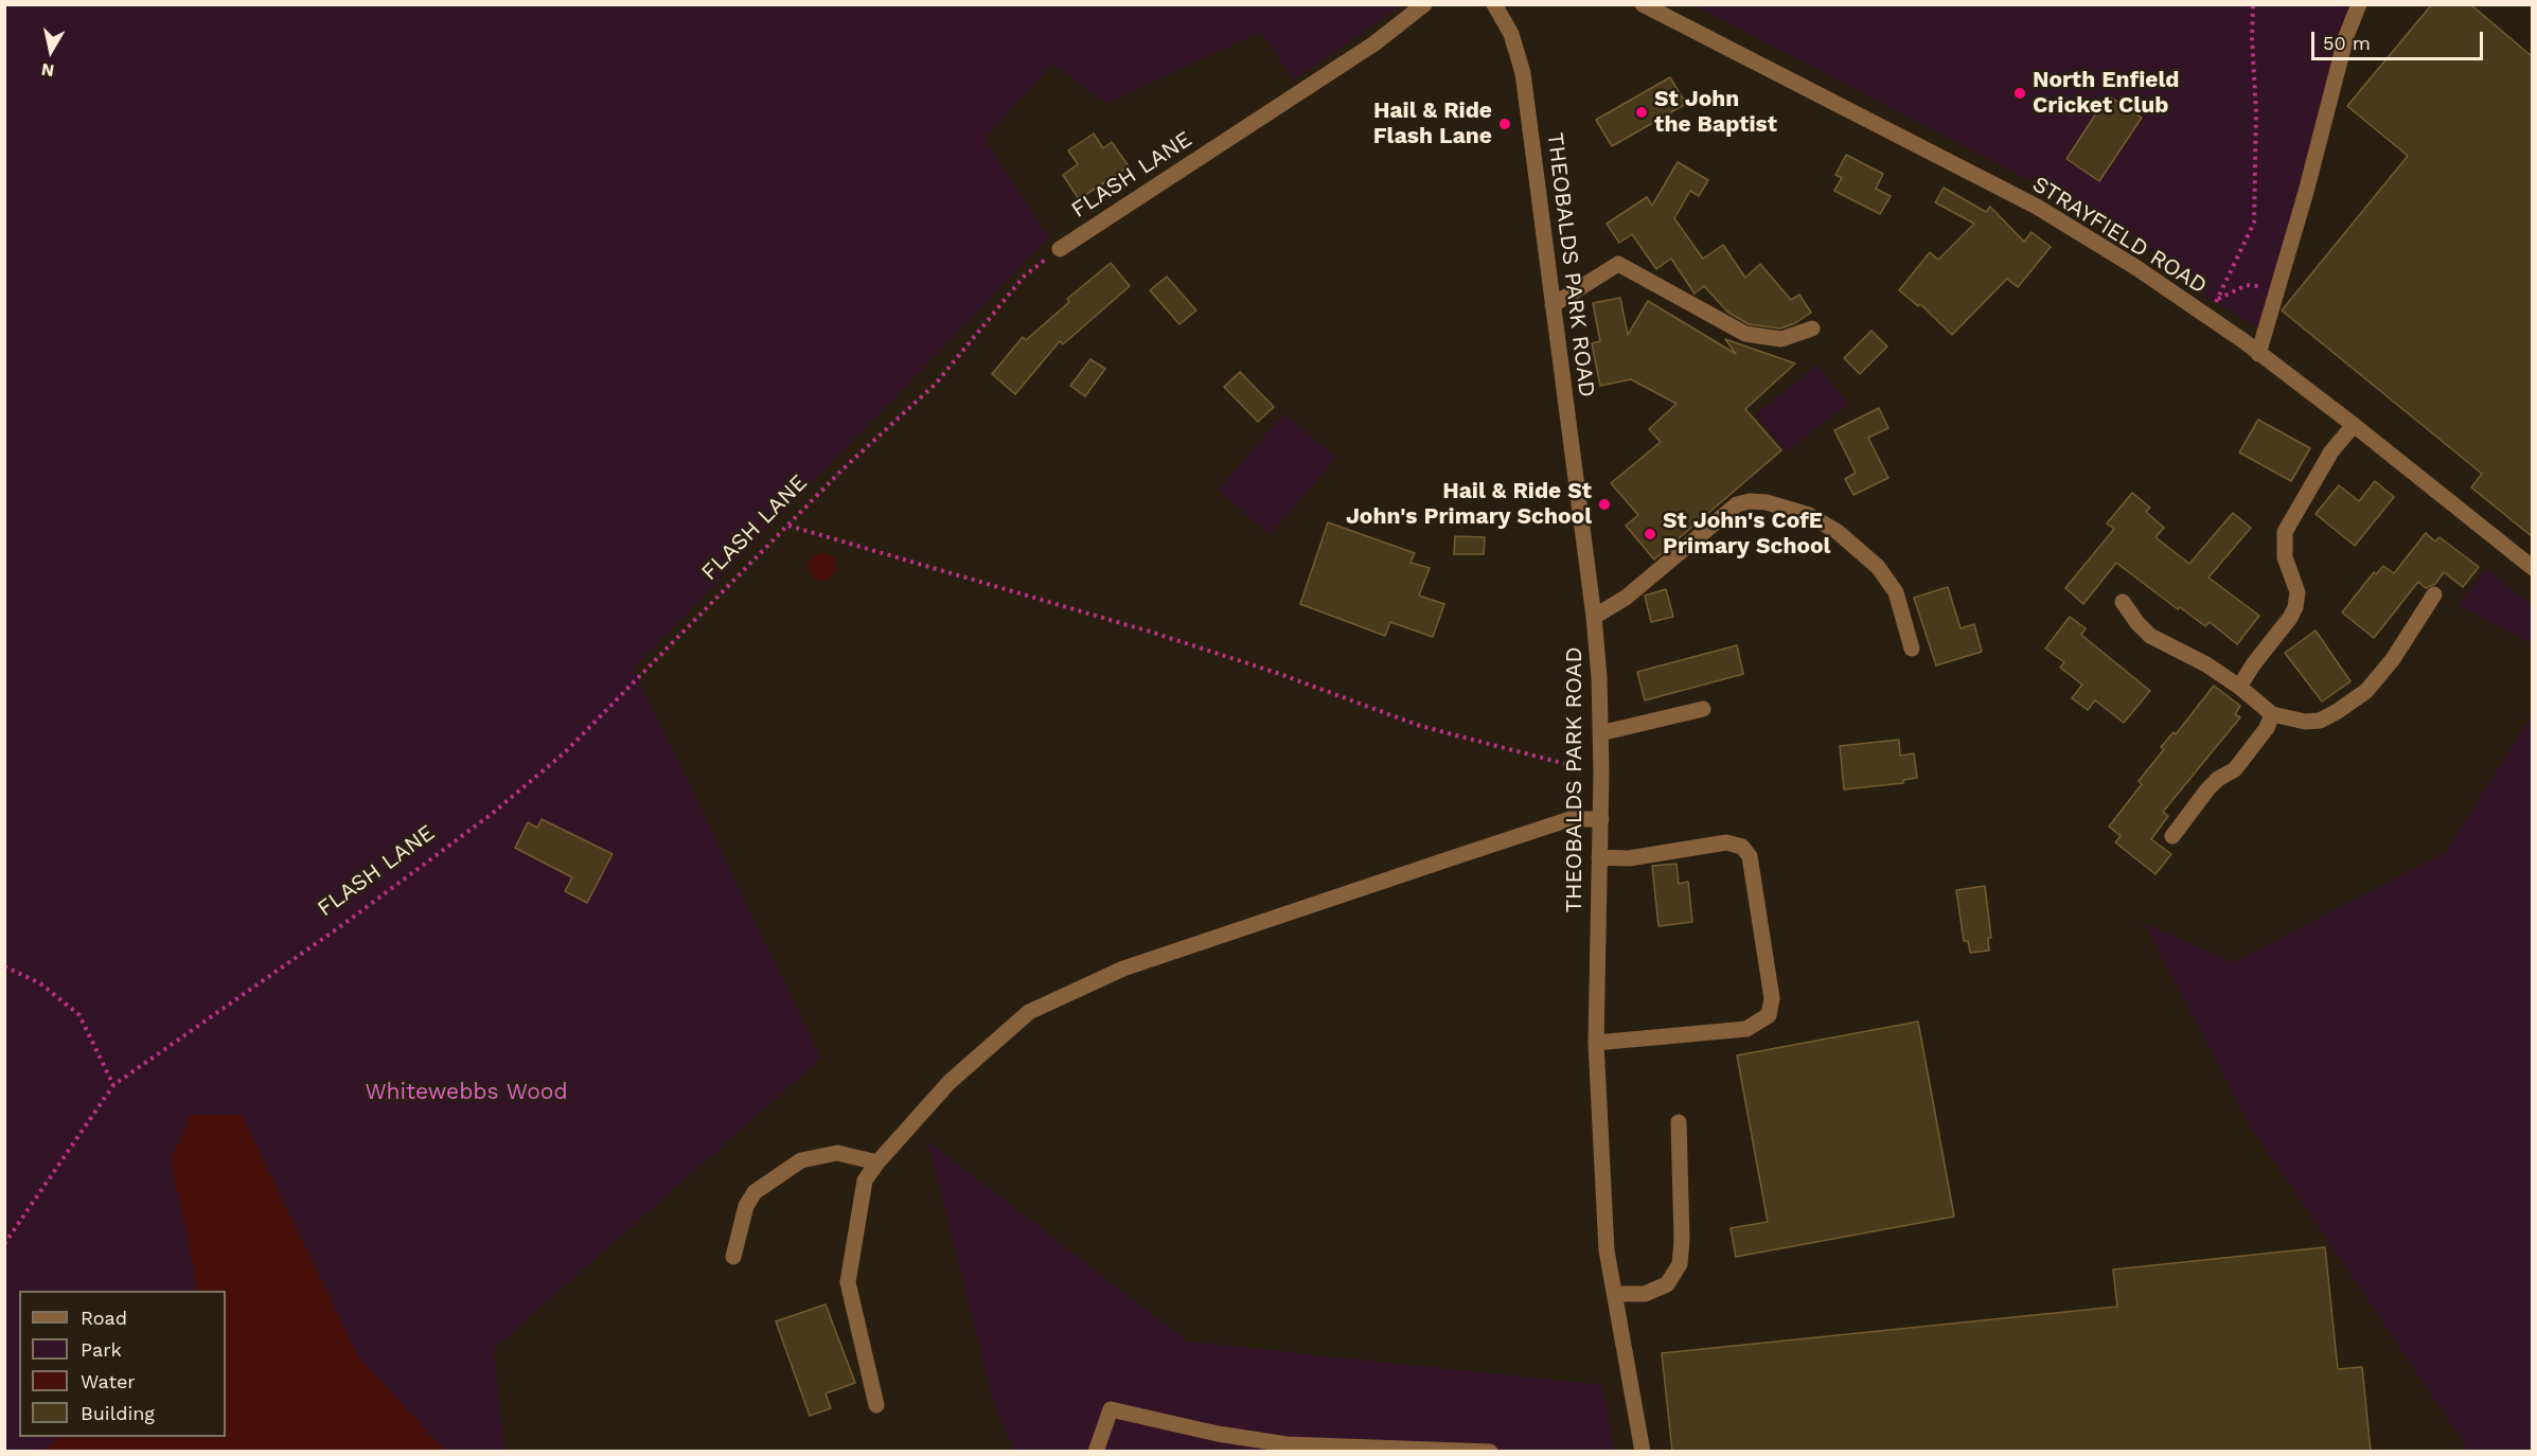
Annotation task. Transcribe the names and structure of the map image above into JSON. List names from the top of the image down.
{
  "streets": {
    "street": ["FLASH LANE", "STRAYFIELD ROAD", "THEOBALDS PARK ROAD"]
  },
  "parks": ["Whitewebbs Wood"],
  "places": [
    "North Enfield Cricket Club",
    "St John the Baptist",
    "Hail & Ride Flash Lane",
    "Hail & Ride St John's Primary School",
    "St John's CofE Primary School"
  ],
  "legend": [
    "Road",
    "Park",
    "Water",
    "Building"
  ],
  "scale_bar": "50 m",
  "north": "bottom"
}
